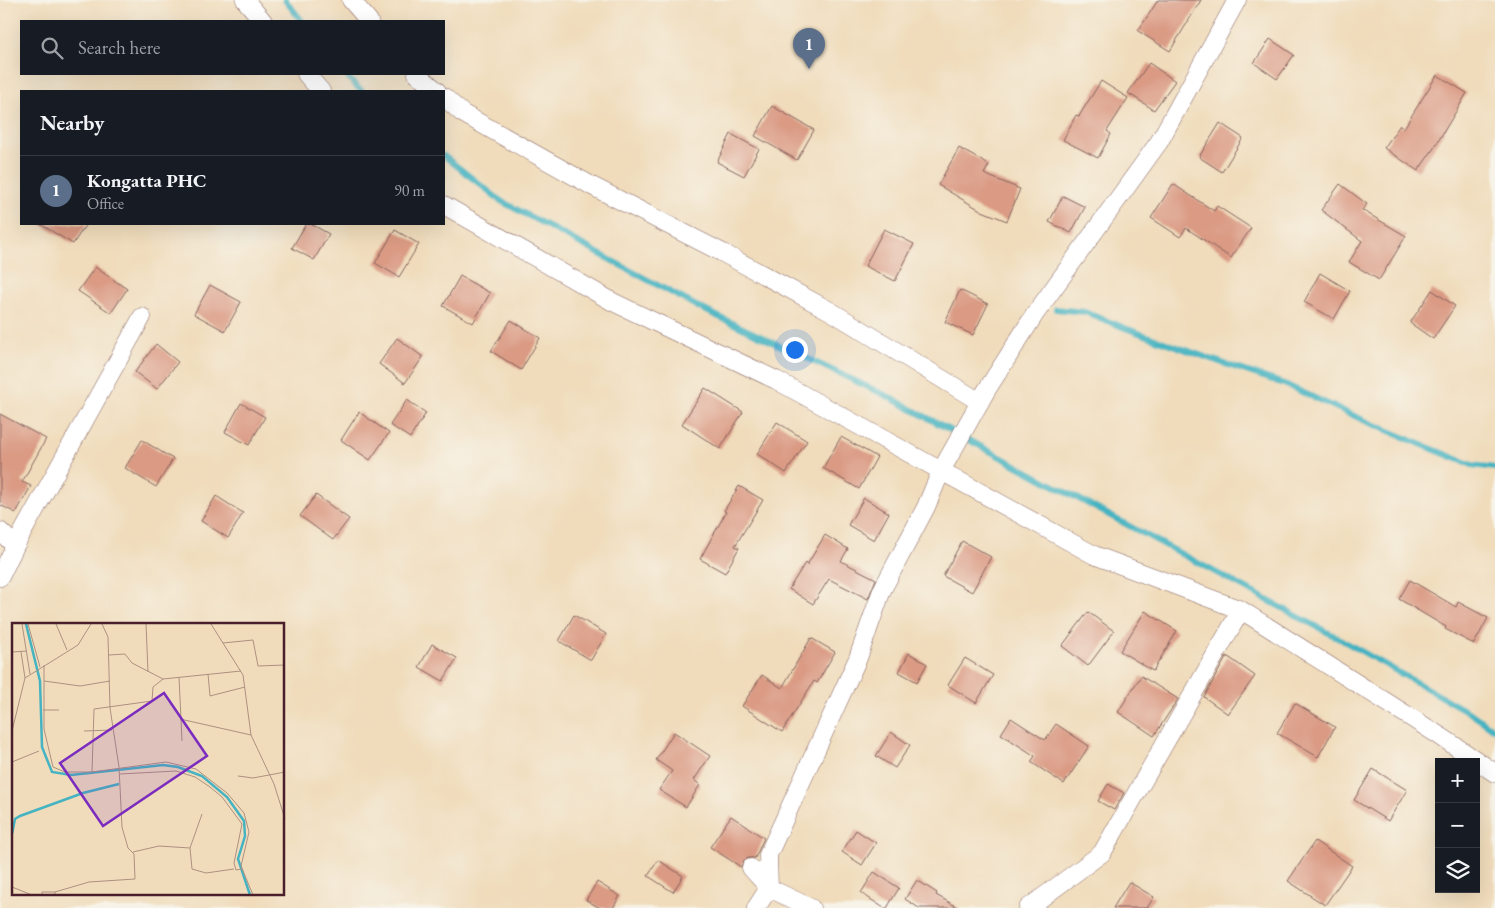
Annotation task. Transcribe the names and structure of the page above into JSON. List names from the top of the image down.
{
  "page": {
    "search": "Search here",
    "pins": "1",
    "heading": "Nearby",
    "list": [
      {
        "mark": "1",
        "name": "Kongatta PHC",
        "note": "Office",
        "value": "90 m"
      }
    ],
    "map_buttons": ["+", "−"]
  }
}
